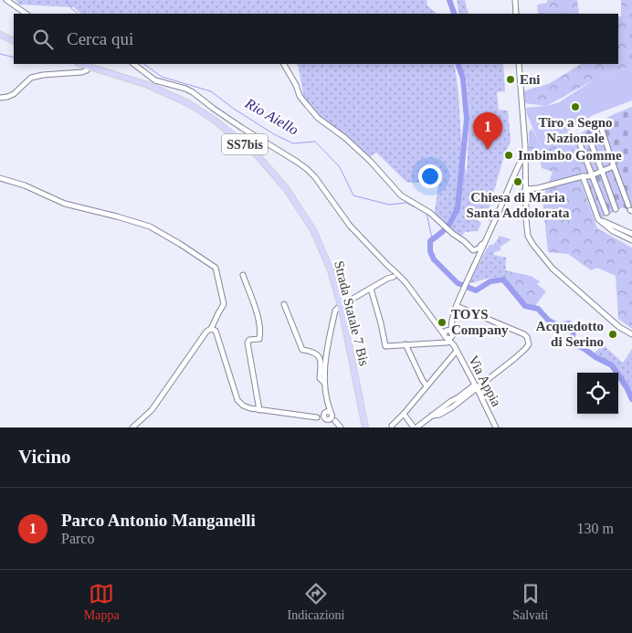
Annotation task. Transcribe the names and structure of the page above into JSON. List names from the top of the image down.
{
  "streets": {
    "main road": ["SS7bis", "Strada Statale 7 Bis"],
    "street": ["Via Appia"]
  },
  "water": ["Rio Aiello"],
  "places": [
    "Eni",
    "Tiro a Segno Nazionale",
    "Imbimbo Gomme",
    "Chiesa di Maria Santa Addolorata",
    "TOYS Company",
    "Acquedotto di Serino"
  ],
  "page": {
    "search": "Cerca qui",
    "pins": "1",
    "heading": "Vicino",
    "list": [
      {
        "mark": "1",
        "name": "Parco Antonio Manganelli",
        "note": "Parco",
        "value": "130 m"
      }
    ],
    "nav": ["Mappa", "Indicazioni", "Salvati"]
  }
}
